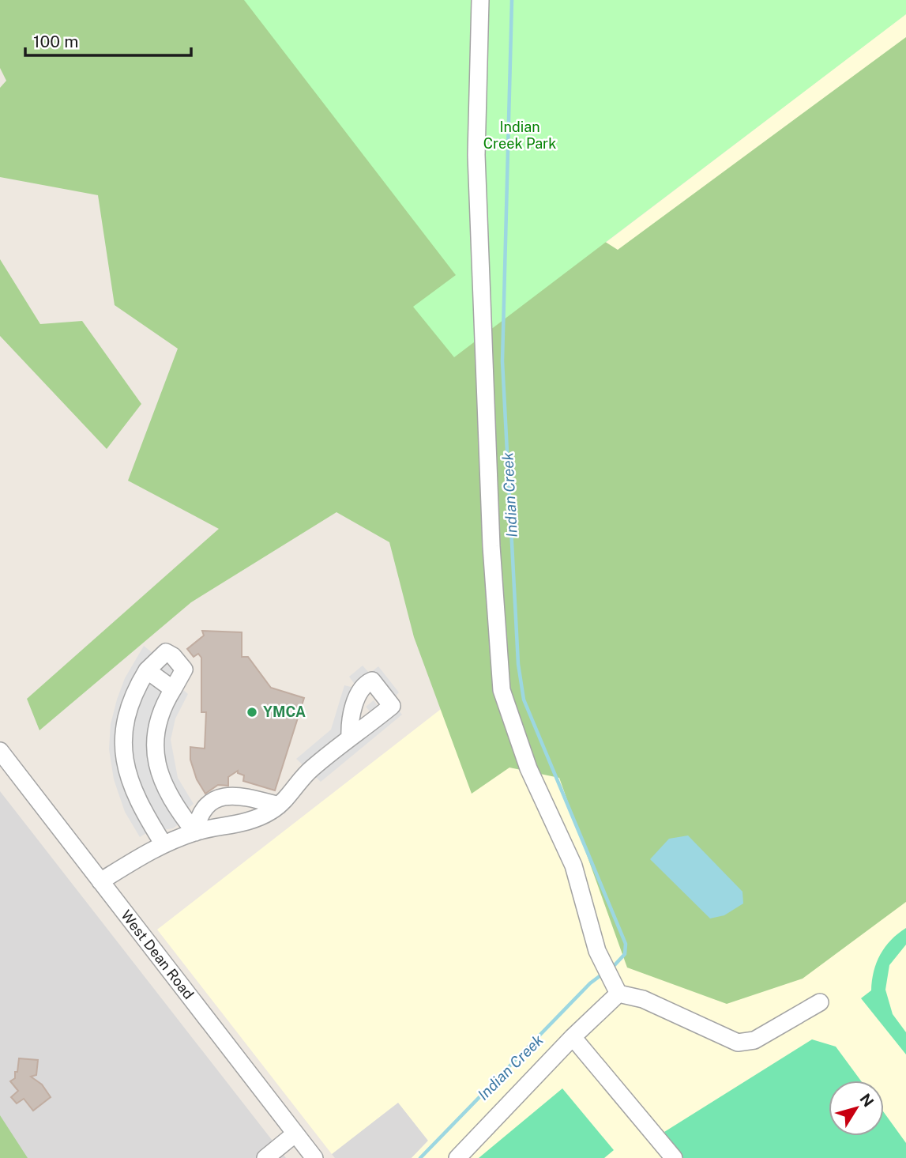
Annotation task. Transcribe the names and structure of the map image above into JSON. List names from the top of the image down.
{
  "streets": {
    "street": ["West Dean Road"]
  },
  "water": ["Indian Creek"],
  "parks": ["Indian Creek Park"],
  "places": ["YMCA"],
  "scale_bar": "100 m",
  "north": "top right"
}
